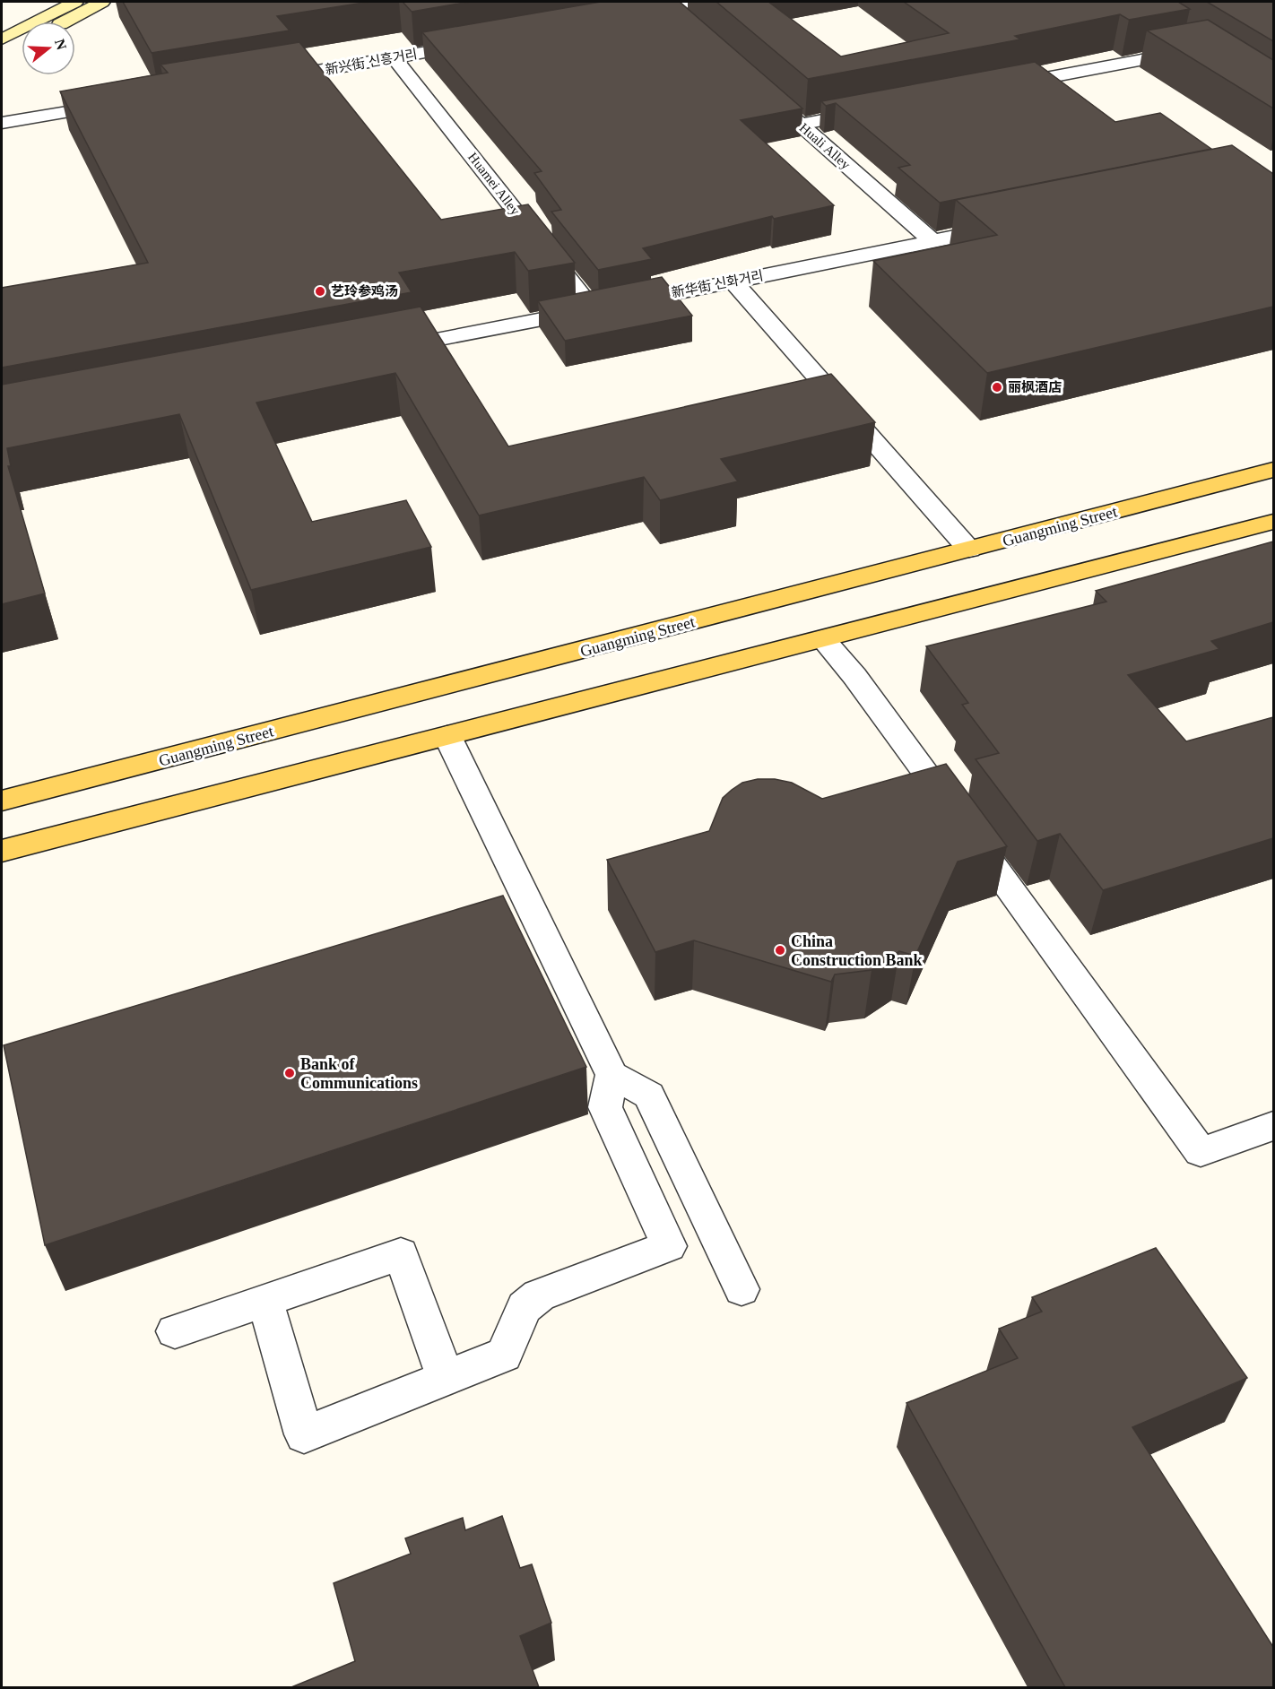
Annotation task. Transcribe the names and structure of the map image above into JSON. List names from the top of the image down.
{
  "streets": {
    "main road": ["Guangming Street"],
    "street": [
      "新兴街 신흥거리",
      "Huali Alley",
      "Huamei Alley",
      "新华街 신화거리"
    ]
  },
  "crossings": [
    ["新兴街 신흥거리", "Huamei Alley"],
    ["Huali Alley", "新华街 신화거리"],
    ["Huamei Alley", "新华街 신화거리"]
  ],
  "places": [
    "艺玲参鸡汤",
    "丽枫酒店",
    "China Construction Bank",
    "Bank of Communications"
  ],
  "north": "right"
}
